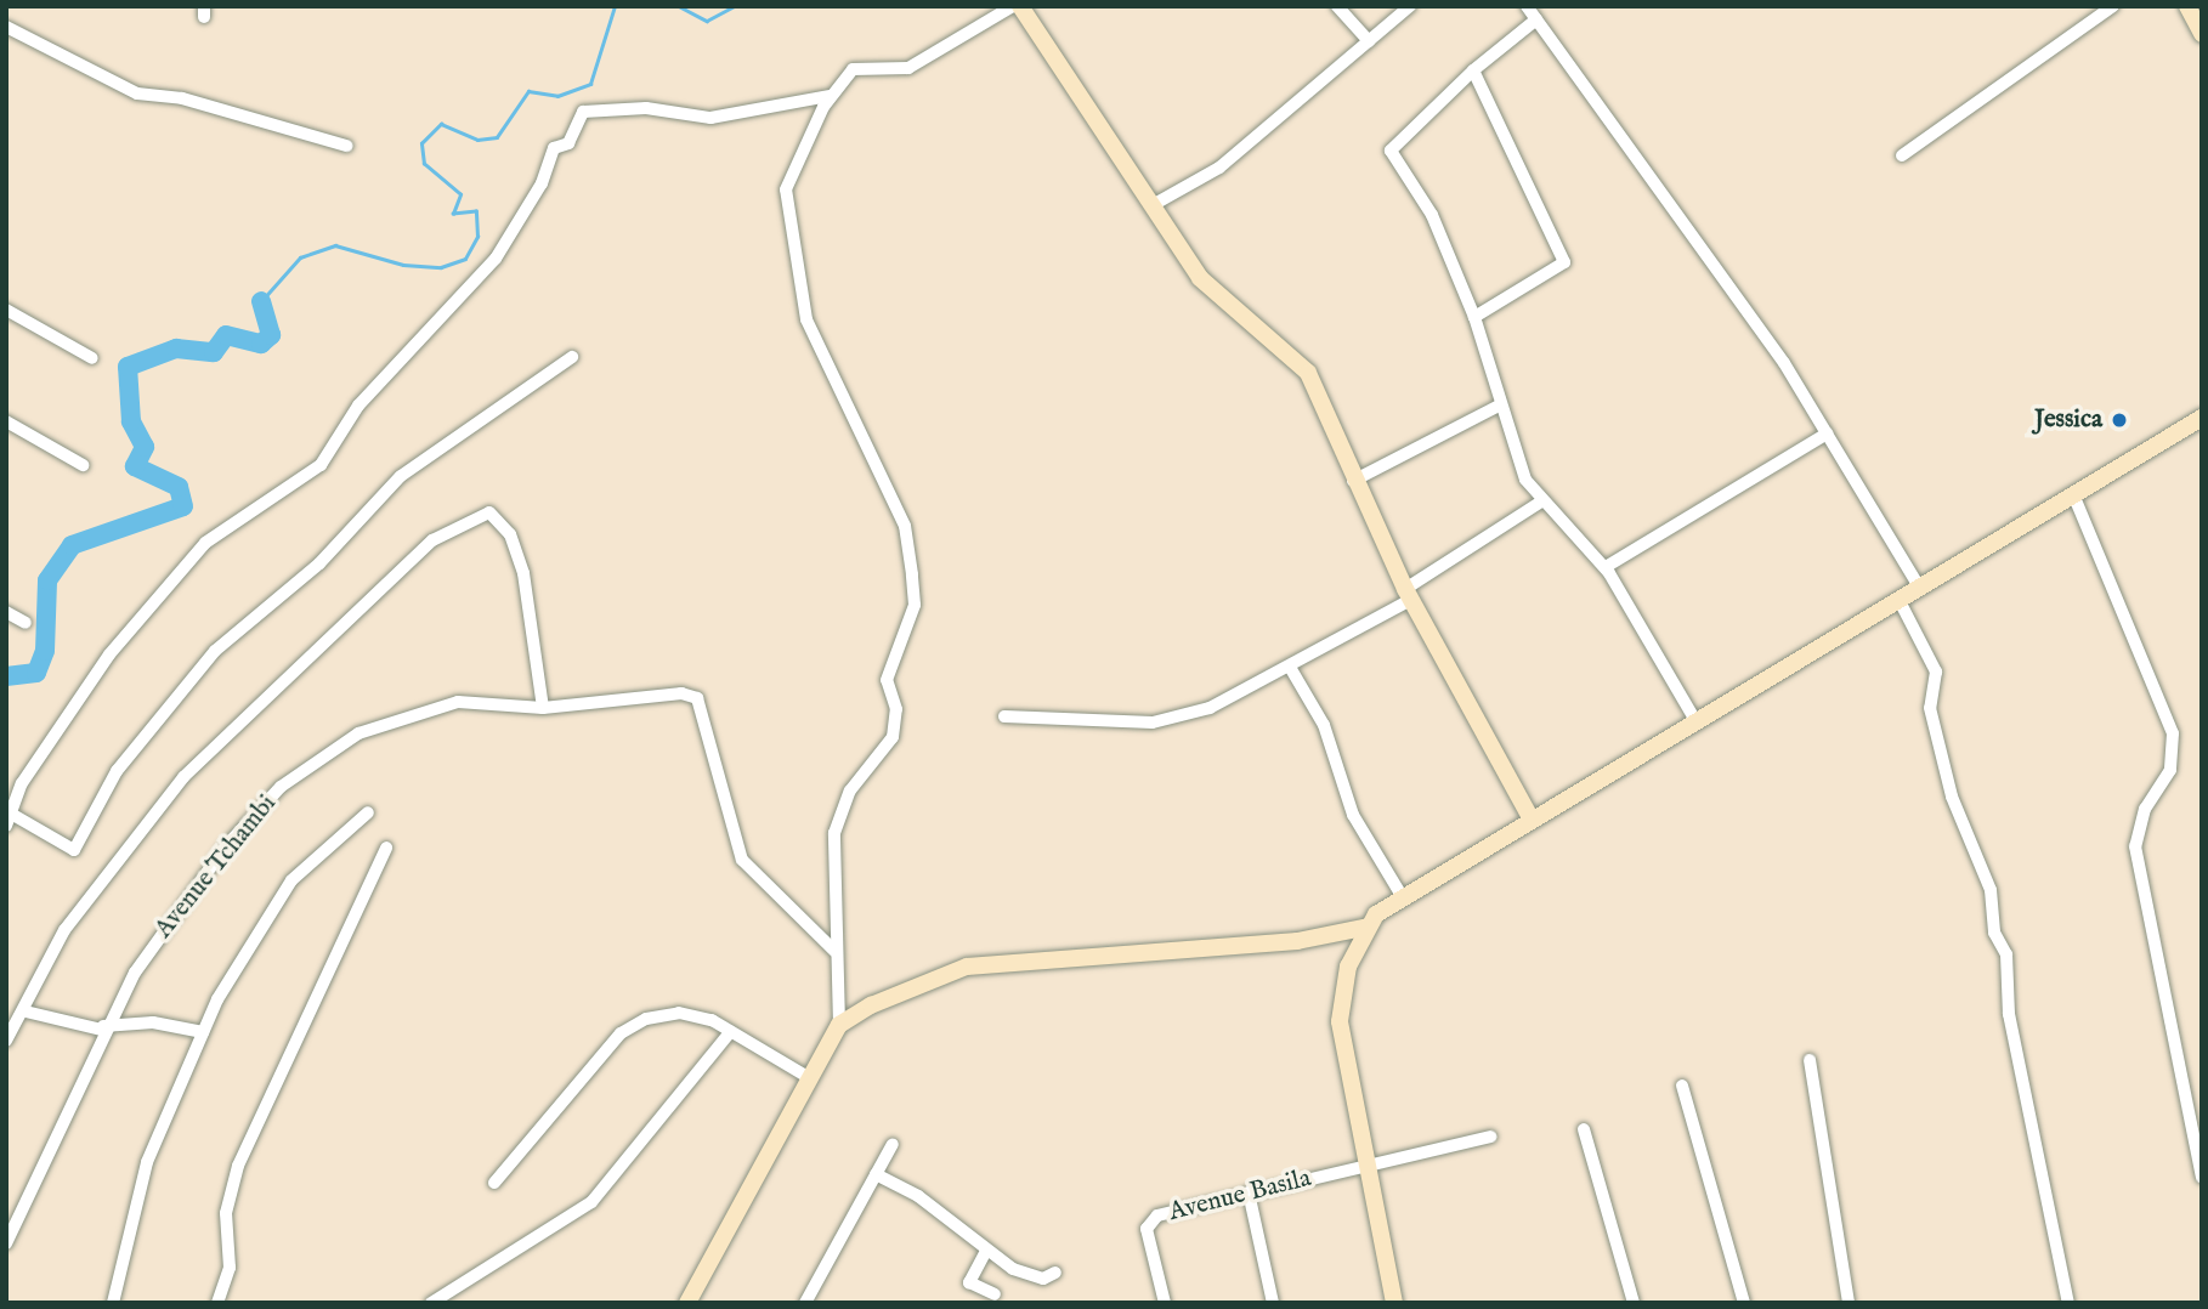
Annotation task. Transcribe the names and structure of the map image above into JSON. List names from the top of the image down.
{
  "streets": {
    "street": ["Avenue Tchambi", "Avenue Basila"]
  },
  "places": ["Jessica"]
}
